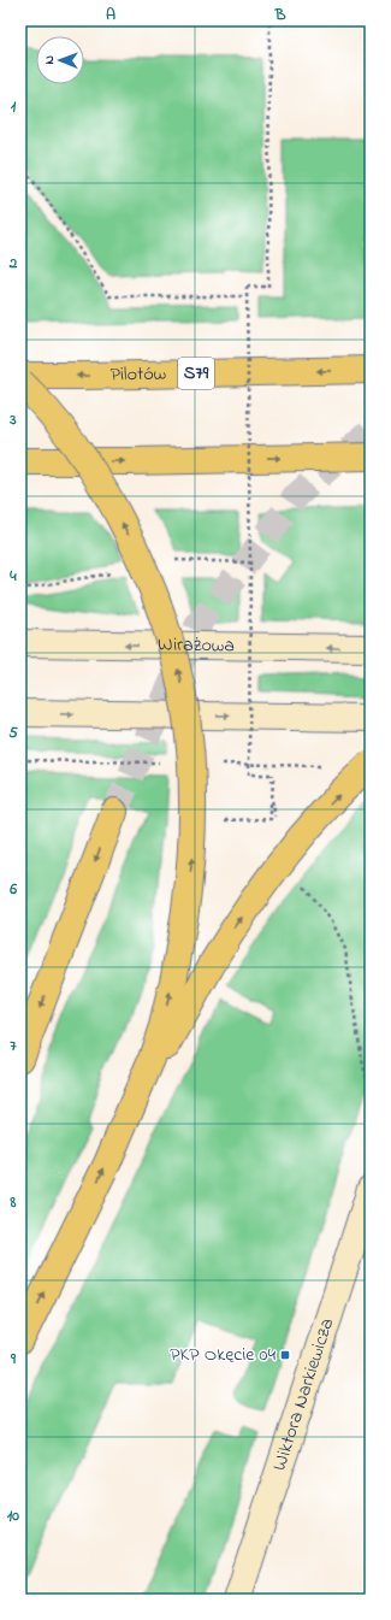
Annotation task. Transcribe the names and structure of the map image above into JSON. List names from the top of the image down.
{
  "streets": {
    "highway": ["S79", "Pilotów"],
    "street": ["Wirażowa", "Wiktora Narkiewicza"]
  },
  "places": {
    "transit": ["PKP Okęcie 04"]
  },
  "north": "left",
  "grid": {
    "columns": ["A", "B"],
    "rows": [
      "1",
      "2",
      "3",
      "4",
      "5",
      "6",
      "7",
      "8",
      "9",
      "10"
    ]
  }
}
